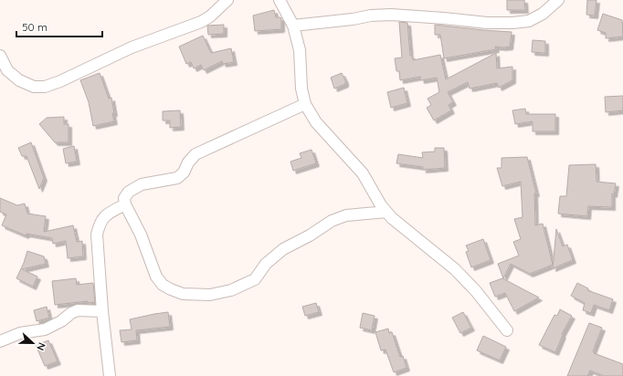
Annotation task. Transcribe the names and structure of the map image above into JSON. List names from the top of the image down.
{
  "scale_bar": "50 m",
  "north": "right"
}
